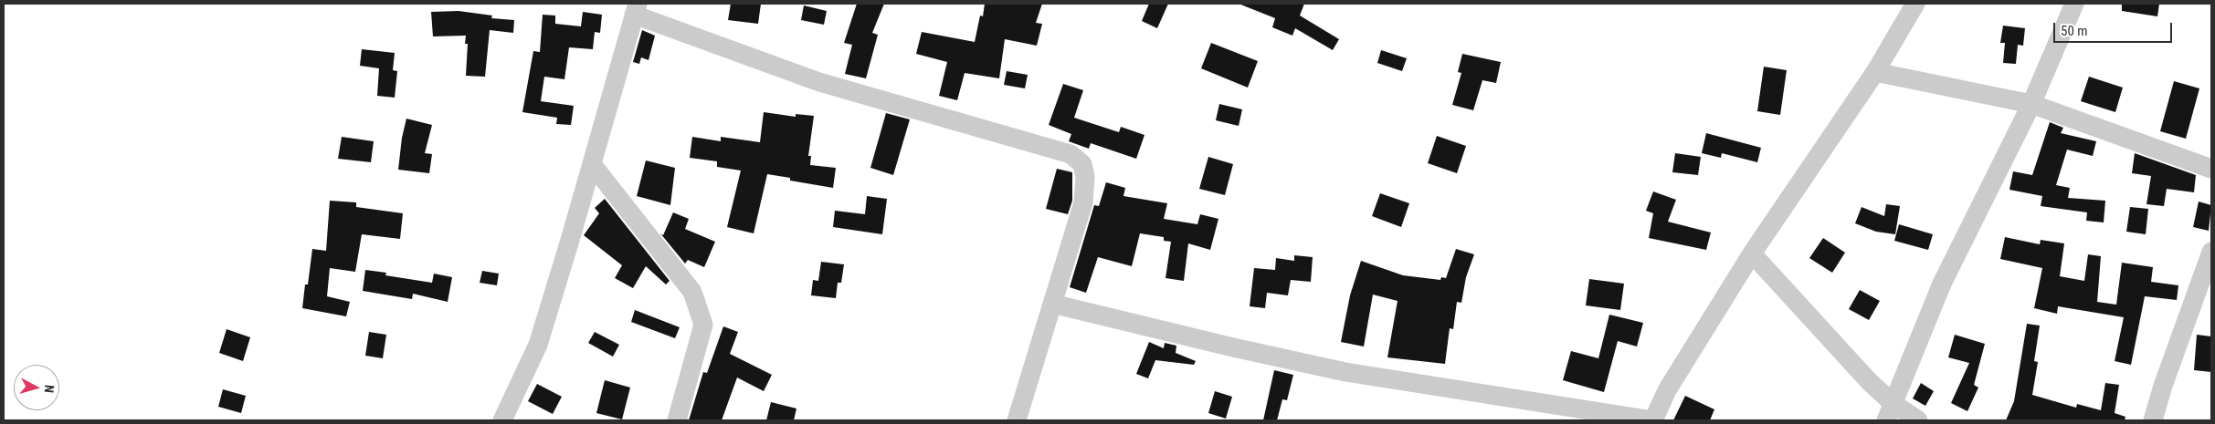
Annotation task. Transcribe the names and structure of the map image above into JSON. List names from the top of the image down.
{
  "scale_bar": "50 m",
  "north": "right"
}
